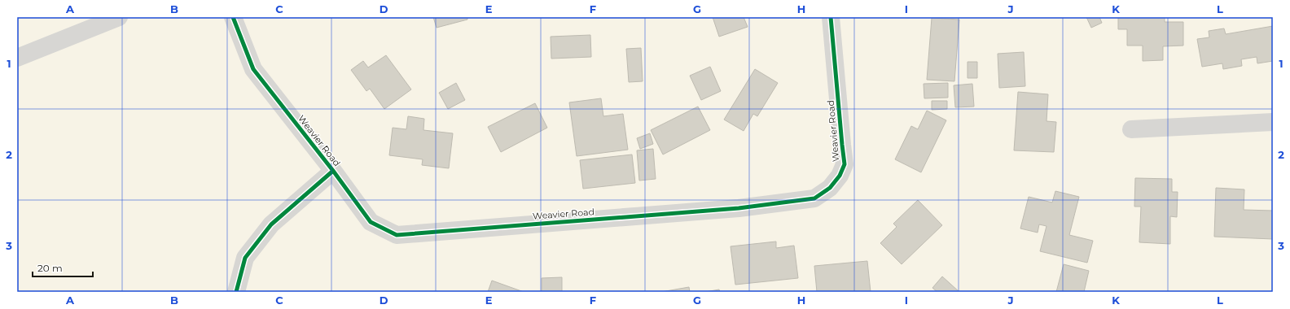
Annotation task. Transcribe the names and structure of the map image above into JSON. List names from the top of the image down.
{
  "streets": {
    "street": ["Weavier Road"]
  },
  "scale_bar": "20 m",
  "grid": {
    "columns": [
      "A",
      "B",
      "C",
      "D",
      "E",
      "F",
      "G",
      "H",
      "I",
      "J",
      "K",
      "L"
    ],
    "rows": ["1", "2", "3"]
  }
}
